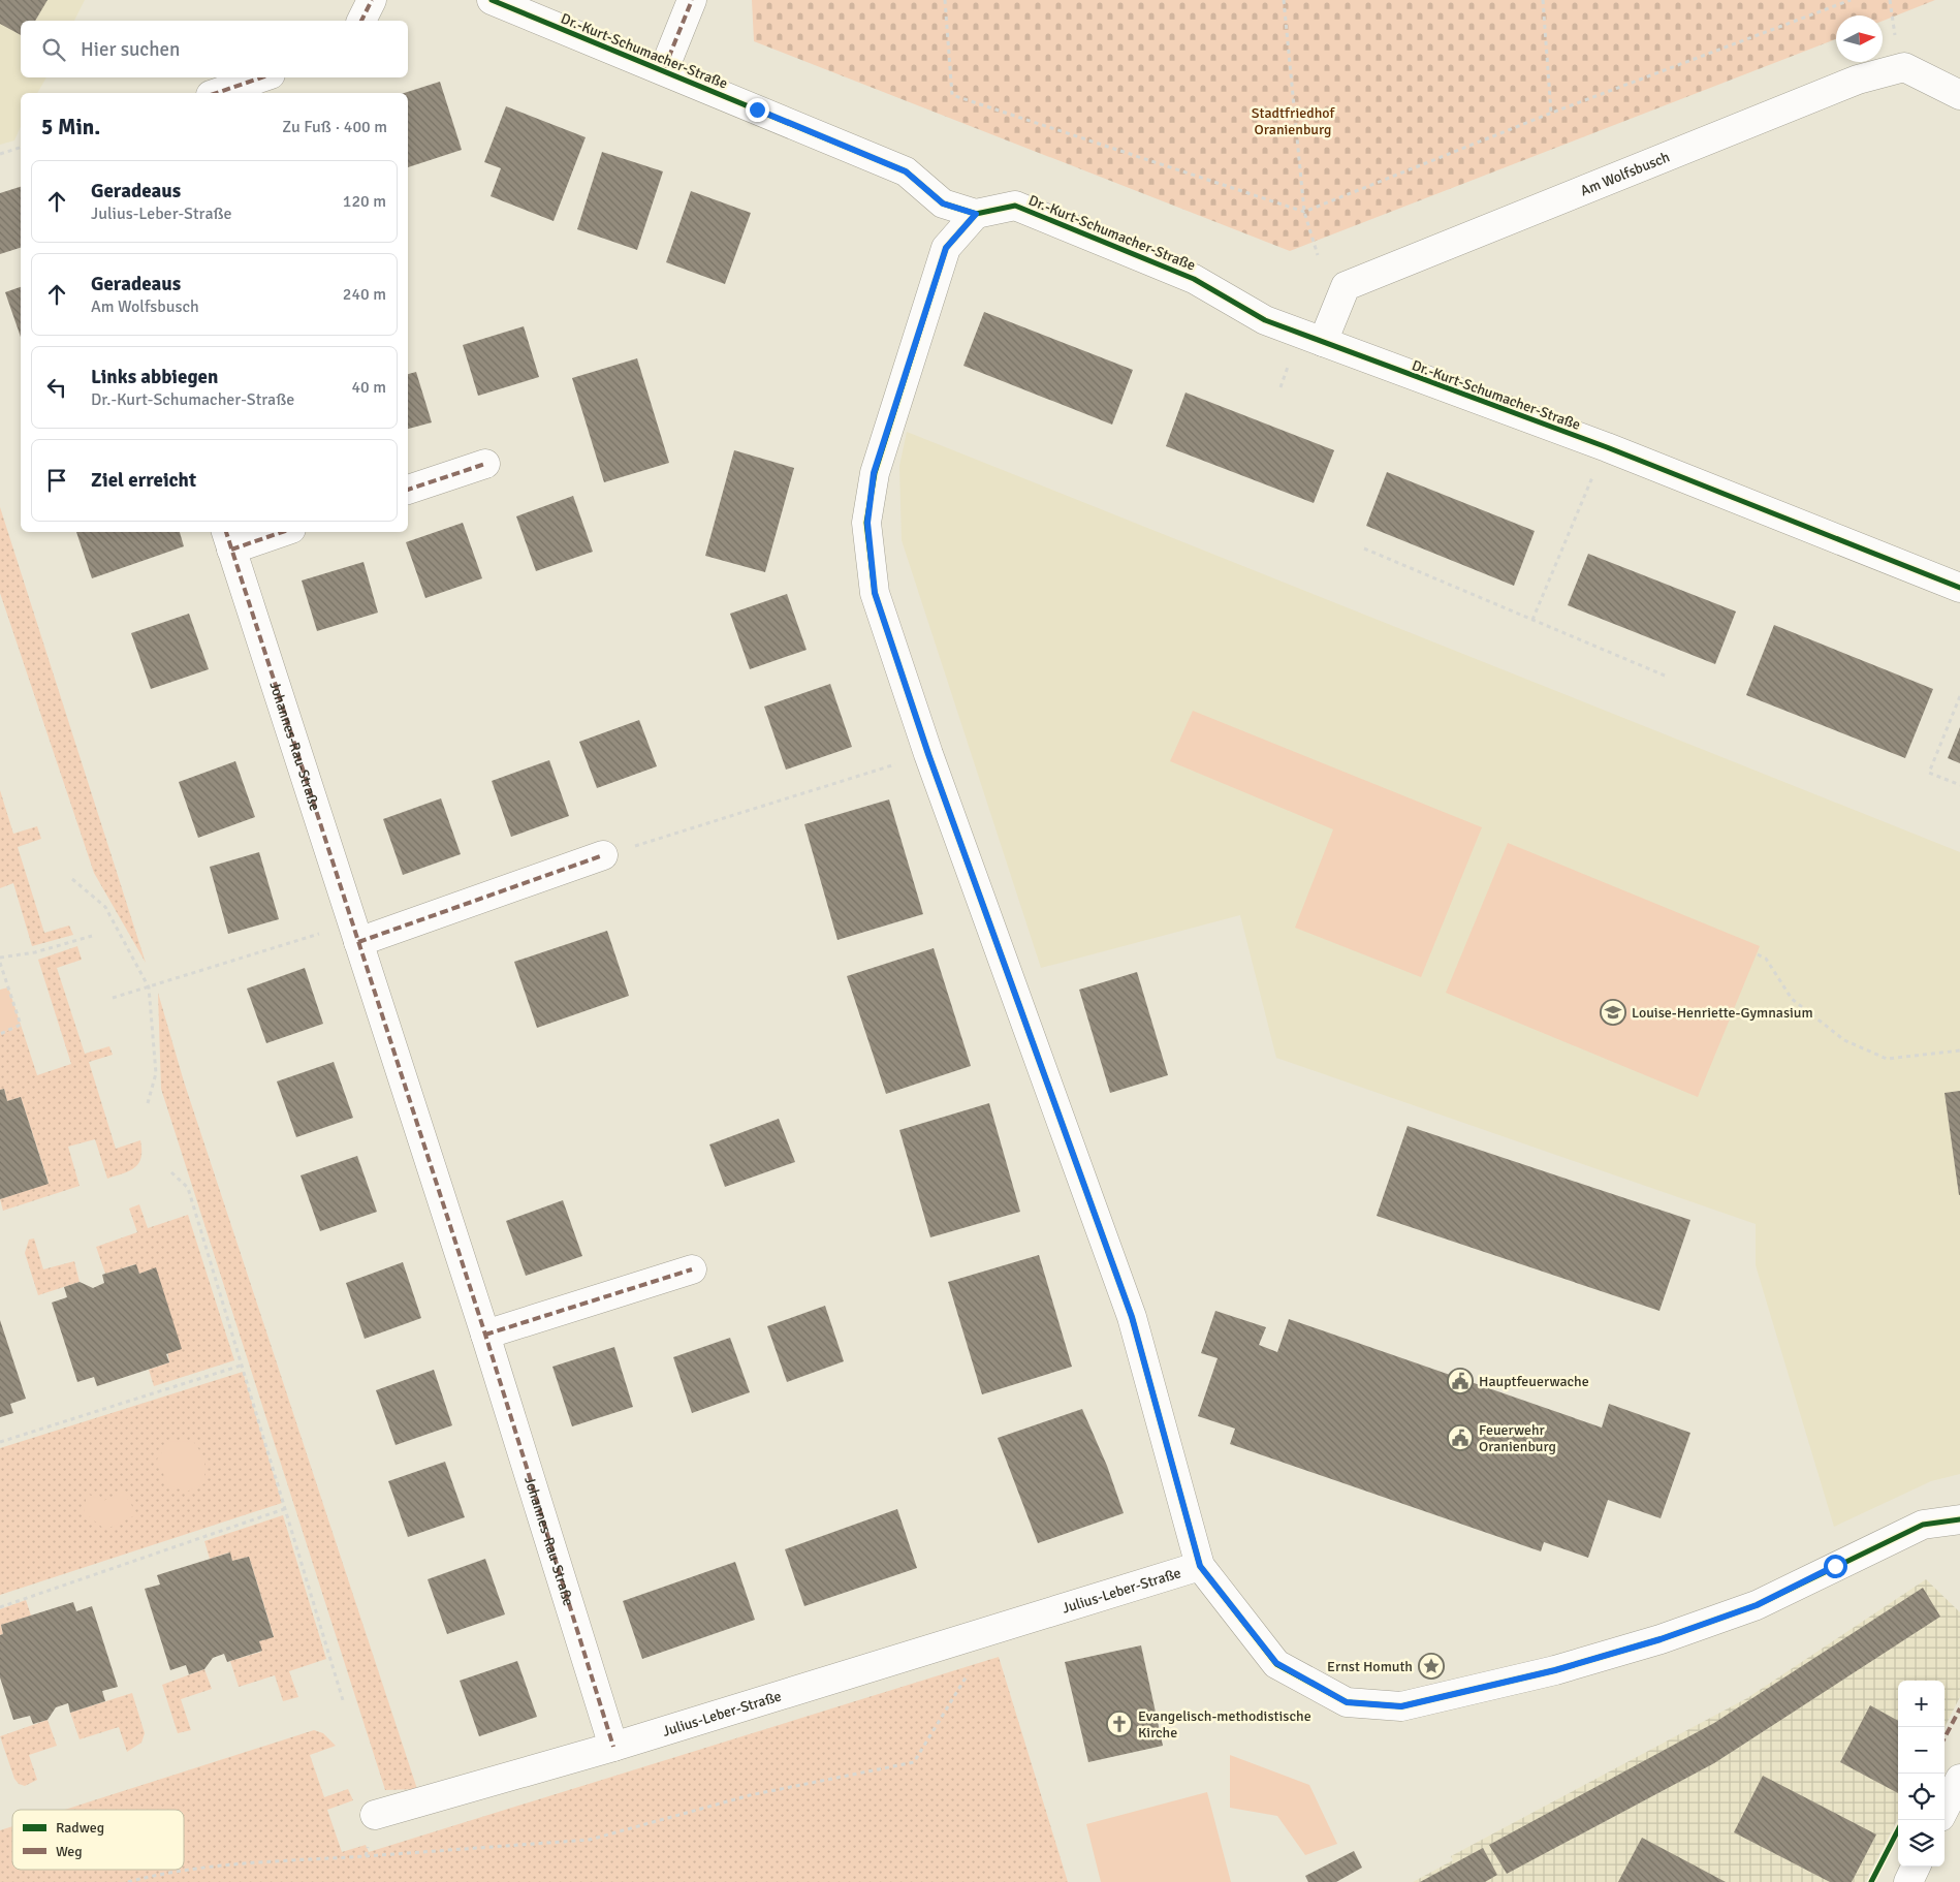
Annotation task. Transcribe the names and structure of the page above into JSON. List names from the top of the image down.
{
  "streets": {
    "street": [
      "Dr.-Kurt-Schumacher-Straße",
      "Am Wolfsbusch",
      "Johannes-Rau-Straße",
      "Julius-Leber-Straße"
    ]
  },
  "crossings": [
    ["Dr.-Kurt-Schumacher-Straße", "Am Wolfsbusch"],
    ["Johannes-Rau-Straße", "Julius-Leber-Straße"]
  ],
  "parks": ["Stadtfriedhof Oranienburg"],
  "places": {
    "school or university": ["Louise-Henriette-Gymnasium"],
    "public building": ["Hauptfeuerwache", "Feuerwehr Oranienburg"],
    "place": ["Ernst Homuth"],
    "church": ["Evangelisch-methodistische Kirche"]
  },
  "legend": ["Radweg", "Weg"],
  "north": "right",
  "page": {
    "search": "Hier suchen",
    "heading": ["5 Min.", "Zu Fuß · 400 m"],
    "list": [
      ["Geradeaus", "Julius-Leber-Straße", "120 m"],
      ["Geradeaus", "Am Wolfsbusch", "240 m"],
      ["Links abbiegen", "Dr.-Kurt-Schumacher-Straße", "40 m"],
      "Ziel erreicht"
    ],
    "map_buttons": ["+", "−"]
  }
}
